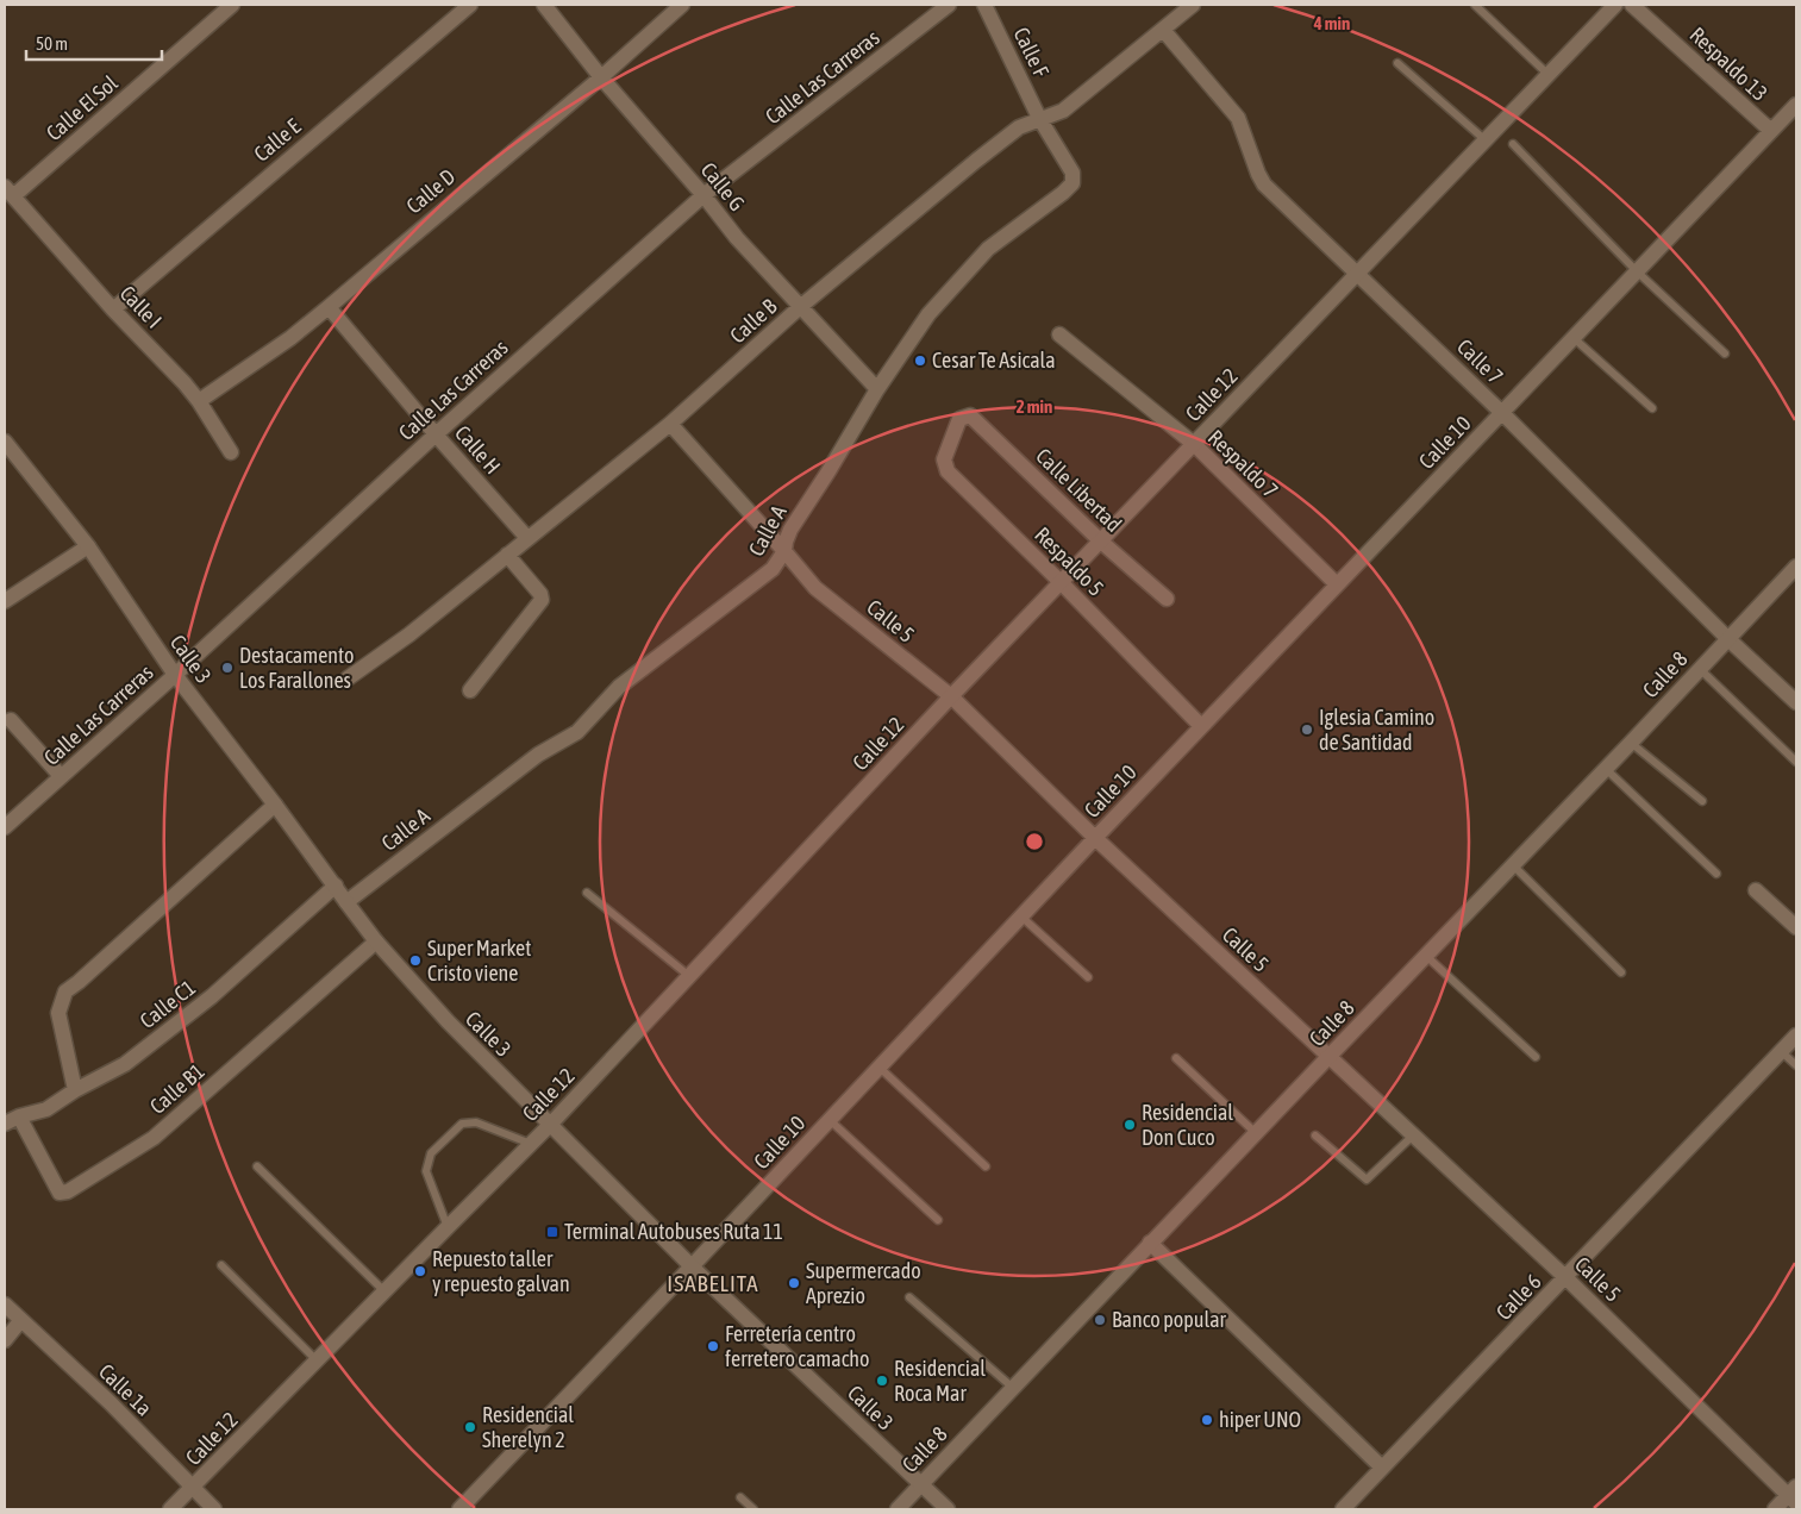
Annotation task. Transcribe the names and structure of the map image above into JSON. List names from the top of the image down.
{
  "streets": {
    "street": [
      "Calle F",
      "Respaldo 13",
      "Calle Las Carreras",
      "Calle El Sol",
      "Calle E",
      "Calle G",
      "Calle D",
      "Calle I",
      "Calle B",
      "Calle 7",
      "Calle 12",
      "Calle 10",
      "Calle H",
      "Respaldo 7",
      "Calle Libertad",
      "Calle A",
      "Respaldo 5",
      "Calle 5",
      "Calle 3",
      "Calle 8",
      "Calle C1",
      "Calle B1",
      "Calle 6",
      "Calle 1a"
    ]
  },
  "crossings": [
    ["Calle F", "Calle B"],
    ["Calle F", "Calle A"],
    ["Respaldo 13", "Calle 10"],
    ["Calle Las Carreras", "Calle G"],
    ["Calle Las Carreras", "Calle H"],
    ["Calle Las Carreras", "Calle 3"],
    ["Calle El Sol", "Calle I"],
    ["Calle E", "Calle I"],
    ["Calle G", "Calle D"],
    ["Calle G", "Calle B"],
    ["Calle G", "Calle A"],
    ["Calle D", "Calle I"],
    ["Calle D", "Calle H"],
    ["Calle B", "Calle 7"],
    ["Calle B", "Calle H"],
    ["Calle B", "Calle A"],
    ["Calle B", "Calle 5"],
    ["Calle 7", "Calle 12"],
    ["Calle 7", "Calle 10"],
    ["Calle 7", "Calle 8"],
    ["Calle 12", "Respaldo 7"],
    ["Calle 12", "Calle Libertad"],
    ["Calle 12", "Respaldo 5"],
    ["Calle 12", "Calle 5"],
    ["Calle 12", "Calle 3"],
    ["Calle 12", "Calle 1a"],
    ["Calle 10", "Respaldo 7"],
    ["Calle 10", "Respaldo 5"],
    ["Calle 10", "Calle 5"],
    ["Calle 10", "Calle 3"],
    ["Calle Libertad", "Respaldo 5"],
    ["Calle A", "Calle 5"],
    ["Calle A", "Calle 3"],
    ["Calle 5", "Calle 8"],
    ["Calle 5", "Calle 6"],
    ["Calle 3", "Calle 8"],
    ["Calle 3", "Calle C1"],
    ["Calle 3", "Calle B1"],
    ["Calle C1", "Calle B1"]
  ],
  "districts": ["ISABELITA"],
  "places": {
    "other": [
      "Cesar Te Asicala",
      "Destacamento Los Farallones",
      "Iglesia Camino de Santidad",
      "Super Market Cristo viene",
      "Residencial Don Cuco",
      "Repuesto taller y repuesto galvan",
      "Supermercado Aprezio",
      "Banco popular",
      "Ferretería centro ferretero camacho",
      "Residencial Roca Mar",
      "hiper UNO",
      "Residencial Sherelyn 2"
    ],
    "transit": ["Terminal Autobuses Ruta 11"]
  },
  "scale_bar": "50 m",
  "rings": ["4 min", "2 min"]
}
